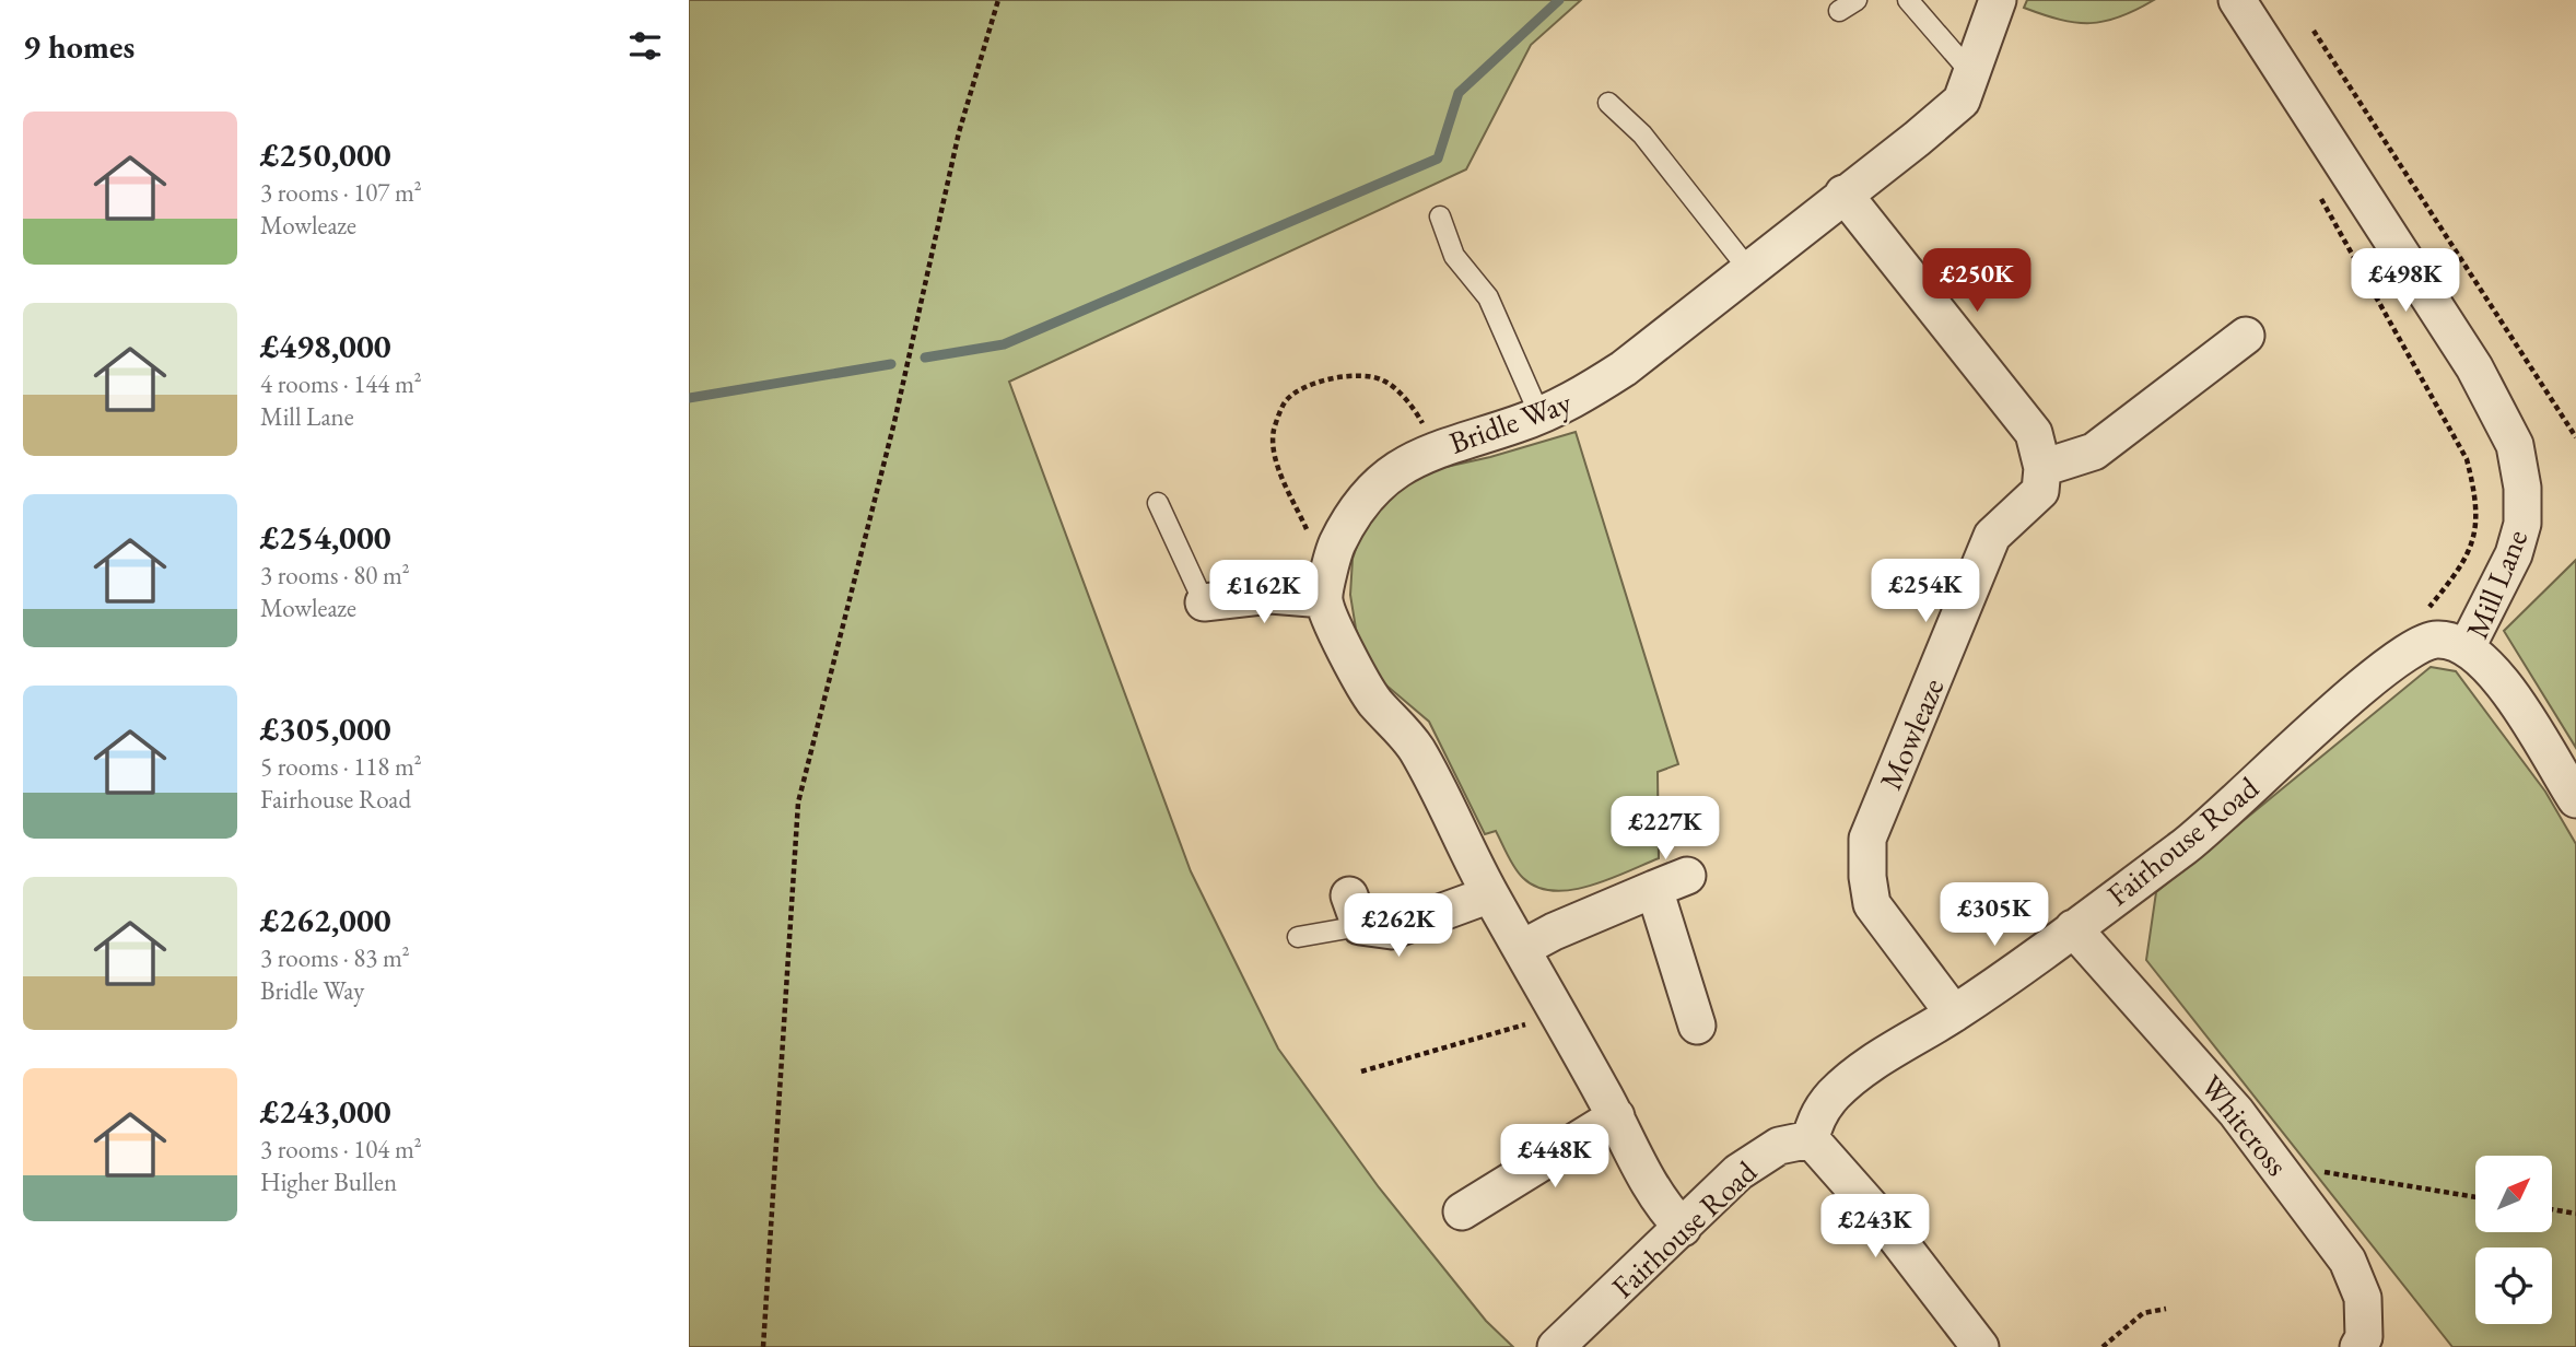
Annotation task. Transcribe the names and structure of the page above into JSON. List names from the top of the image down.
{
  "streets": {
    "street": [
      "Bridle Way",
      "Mill Lane",
      "Mowleaze",
      "Fairhouse Road",
      "Whitcross"
    ]
  },
  "crossings": [
    ["Mowleaze", "Fairhouse Road"],
    ["Fairhouse Road", "Whitcross"]
  ],
  "north": "top right",
  "page": {
    "heading": "9 homes",
    "list": [
      {
        "name": "£250,000",
        "note": "3 rooms · 107 m² · Mowleaze"
      },
      {
        "name": "£498,000",
        "note": "4 rooms · 144 m² · Mill Lane"
      },
      {
        "name": "£254,000",
        "note": "3 rooms · 80 m² · Mowleaze"
      },
      {
        "name": "£305,000",
        "note": "5 rooms · 118 m² · Fairhouse Road"
      },
      {
        "name": "£262,000",
        "note": "3 rooms · 83 m² · Bridle Way"
      },
      {
        "name": "£243,000",
        "note": "3 rooms · 104 m² · Higher Bullen"
      }
    ],
    "price": [
      "£250K",
      "£498K",
      "£254K",
      "£162K",
      "£227K",
      "£305K",
      "£262K",
      "£448K",
      "£243K"
    ]
  }
}
